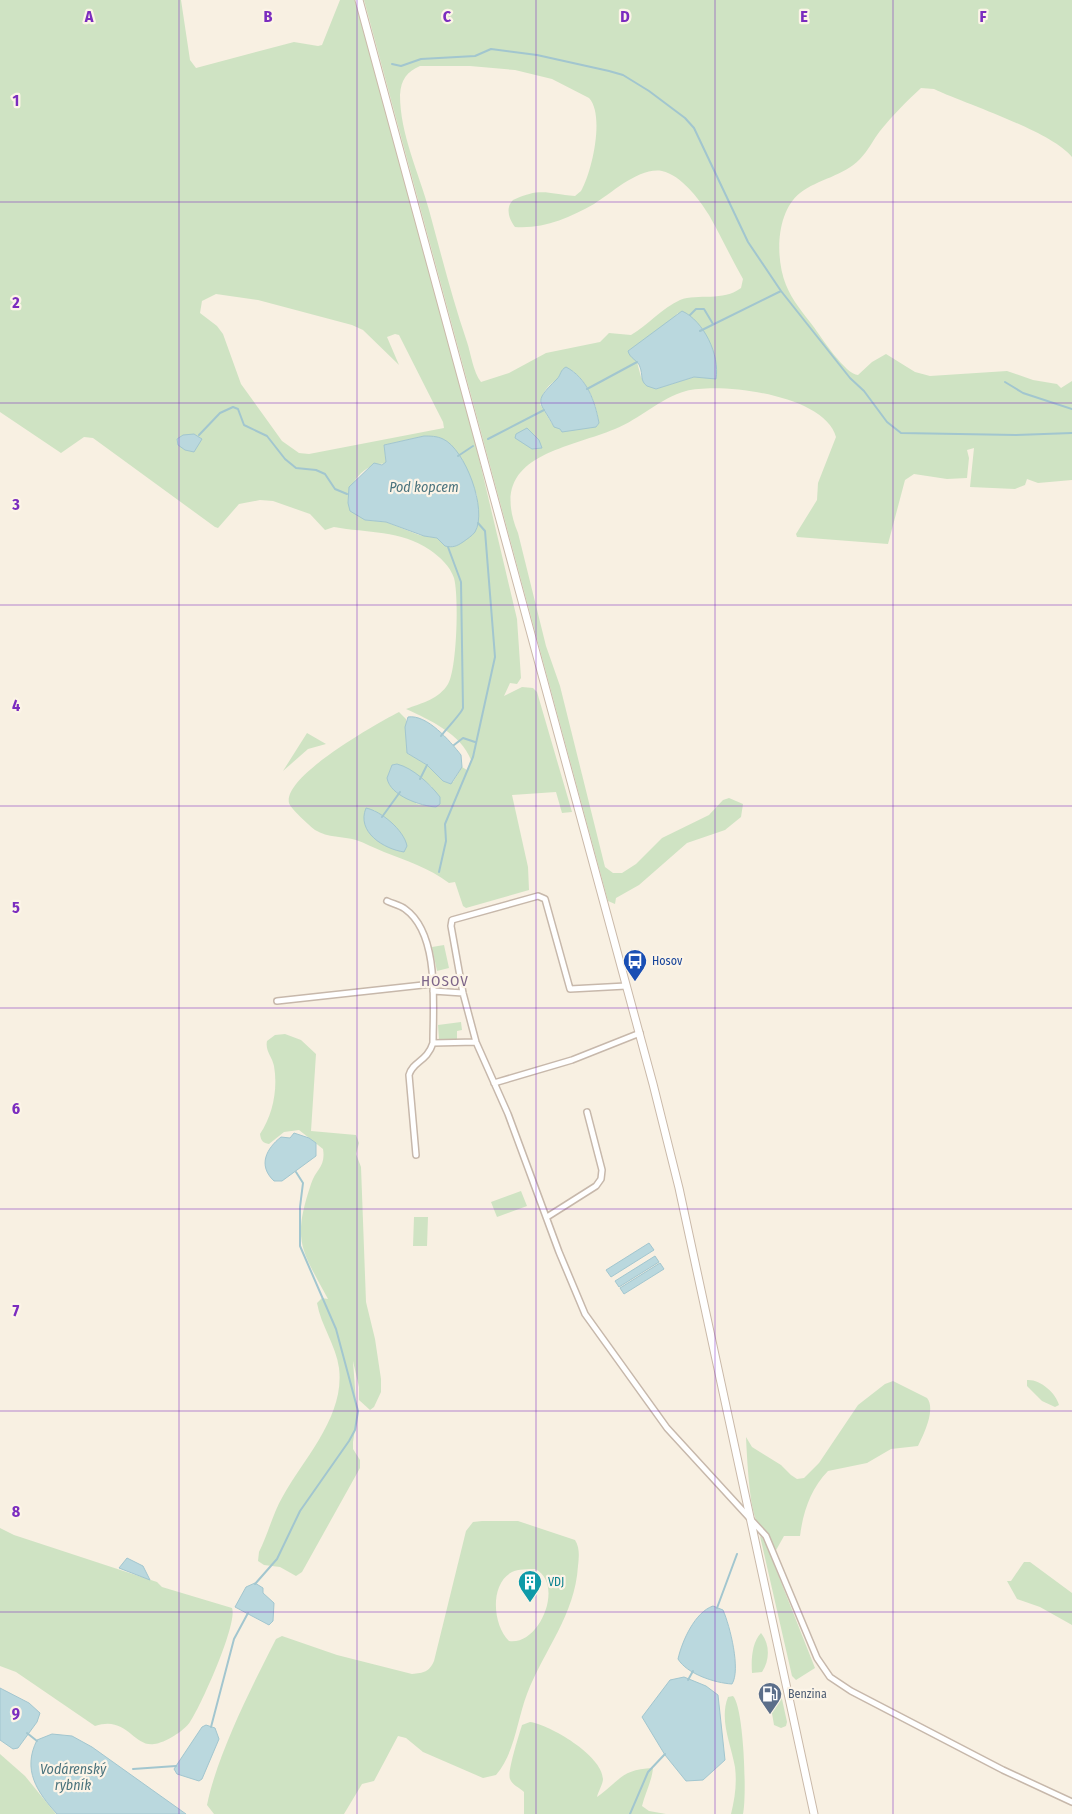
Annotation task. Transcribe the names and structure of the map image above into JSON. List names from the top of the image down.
{
  "districts": ["HOSOV"],
  "water": ["Pod kopcem", "Vodárenský rybník"],
  "places": {
    "bus stop": ["Hosov"],
    "building": ["VDJ"],
    "fuel station": ["Benzina"]
  },
  "grid": {
    "columns": [
      "A",
      "B",
      "C",
      "D",
      "E",
      "F"
    ],
    "rows": [
      "1",
      "2",
      "3",
      "4",
      "5",
      "6",
      "7",
      "8",
      "9"
    ]
  }
}
